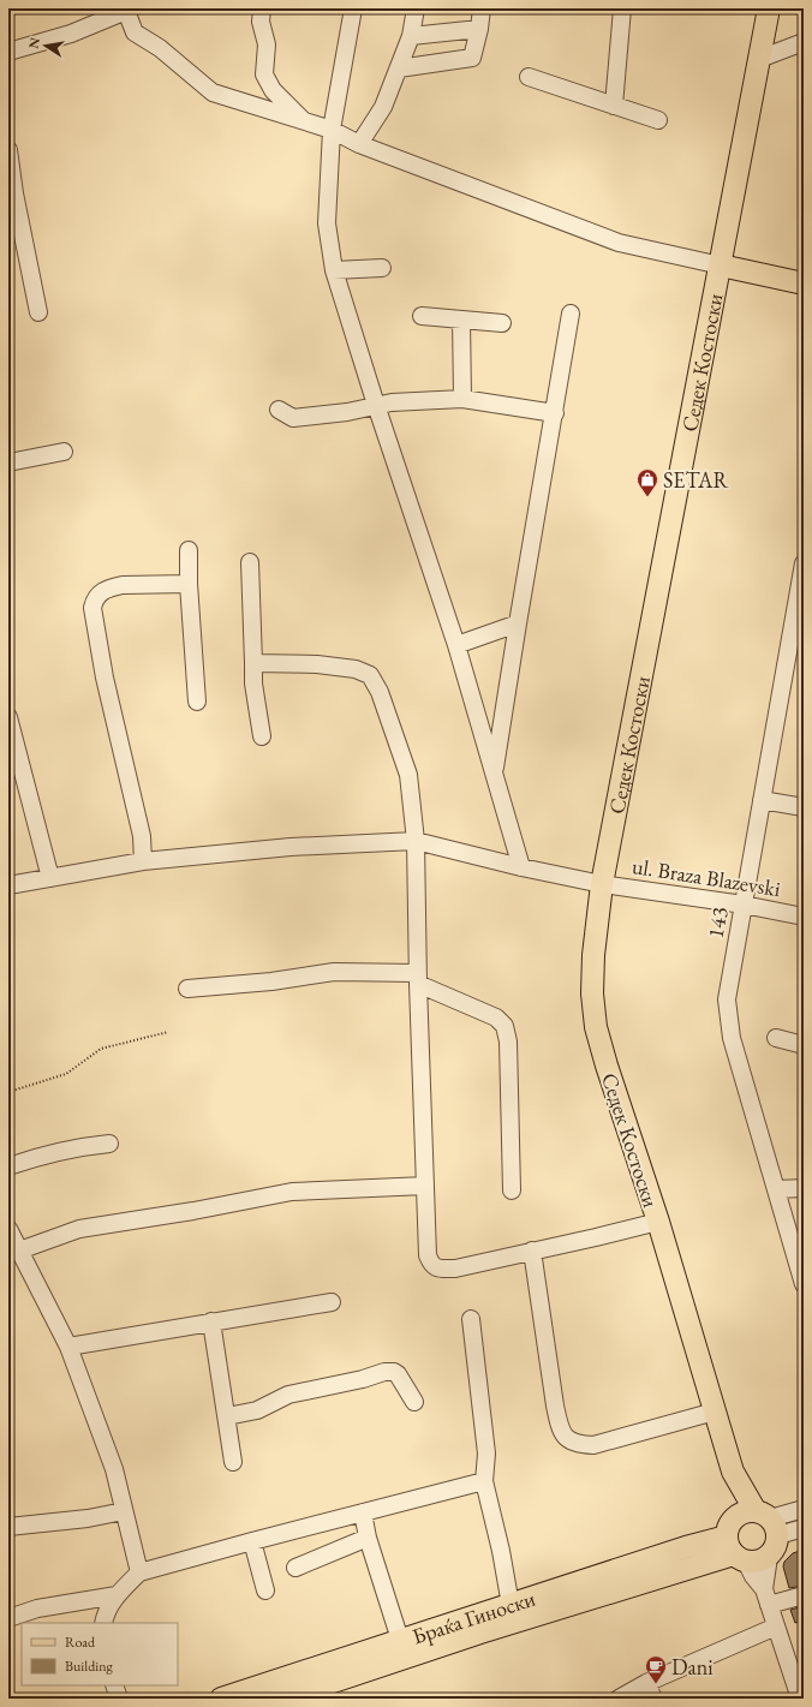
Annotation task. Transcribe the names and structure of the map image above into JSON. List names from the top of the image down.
{
  "streets": {
    "main road": ["Седек Костоски", "Браќа Гиноски"],
    "street": ["ul. Braza Blazevski", "143"]
  },
  "crossings": [
    ["Седек Костоски", "ul. Braza Blazevski"],
    ["ul. Braza Blazevski", "143"]
  ],
  "places": {
    "shop": ["SETAR"],
    "cafe": ["Dani"]
  },
  "legend": ["Road", "Building"],
  "north": "left"
}
